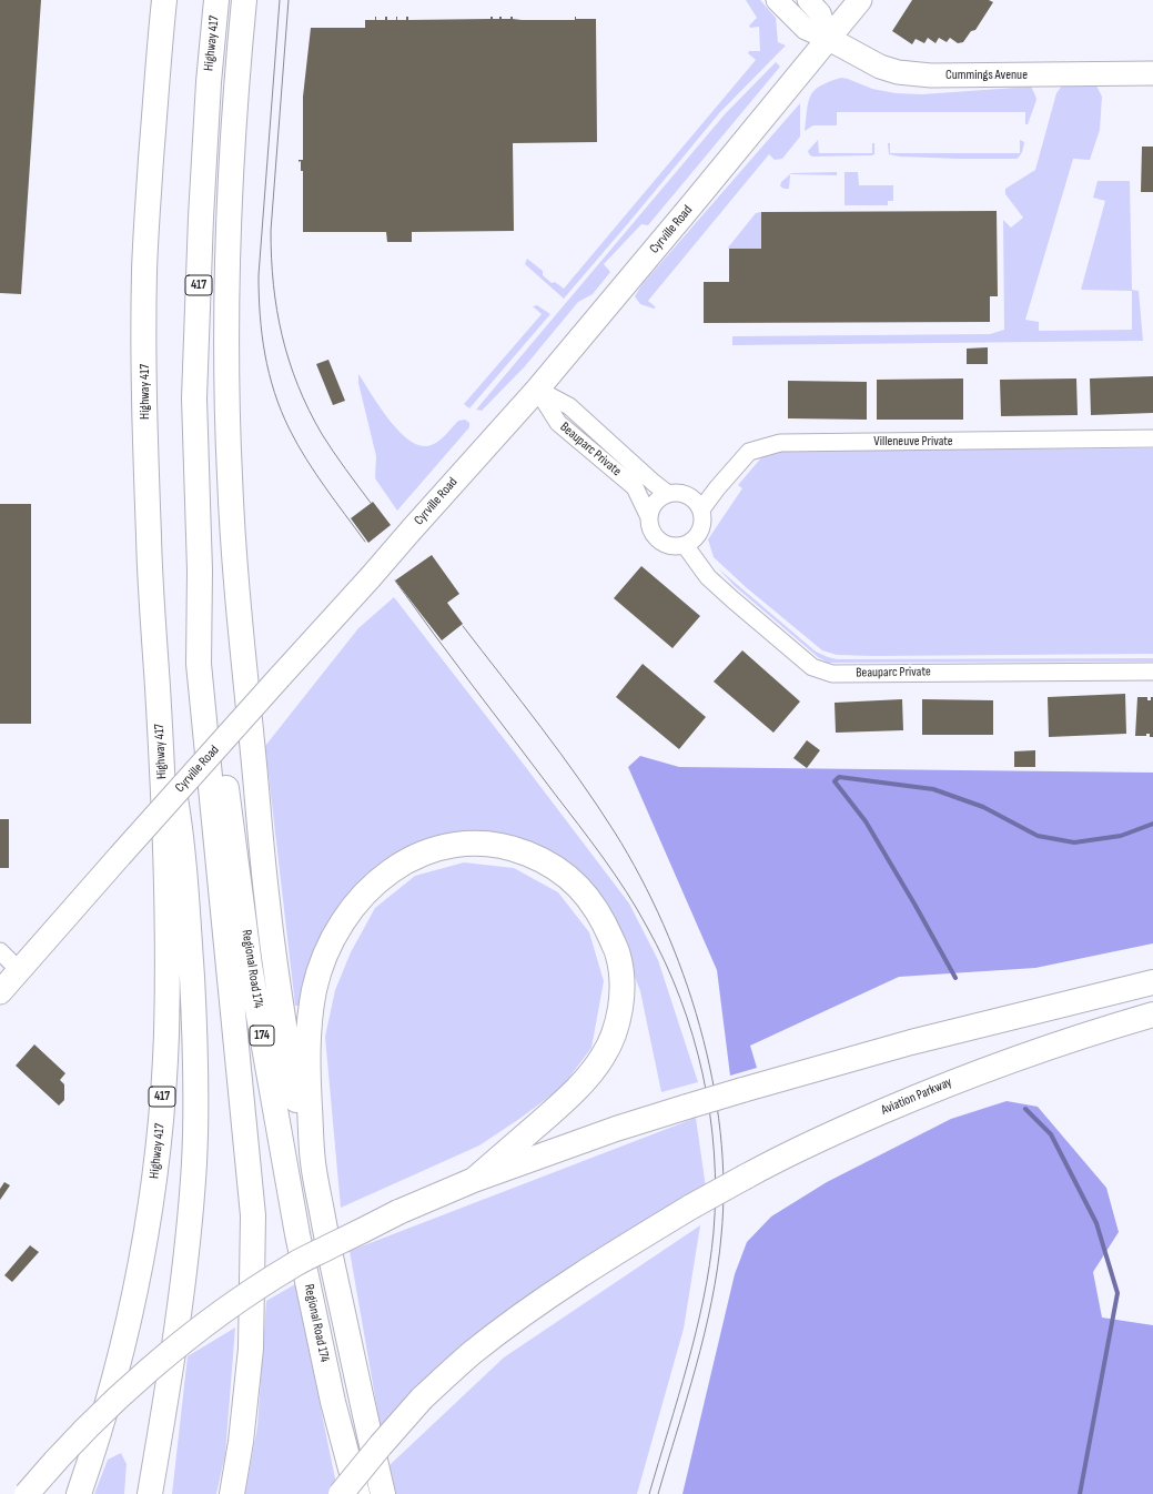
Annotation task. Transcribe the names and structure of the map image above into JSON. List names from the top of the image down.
{
  "streets": {
    "main road": [
      "Highway 417",
      "Cummings Avenue",
      "Cyrville Road",
      "417",
      "Regional Road 174",
      "174",
      "Aviation Parkway"
    ],
    "street": ["Villeneuve Private", "Beauparc Private"]
  },
  "crossings": [
    ["Highway 417", "Regional Road 174"],
    ["Cummings Avenue", "Cyrville Road"],
    ["Cyrville Road", "Beauparc Private"],
    ["Villeneuve Private", "Beauparc Private"]
  ]
}
